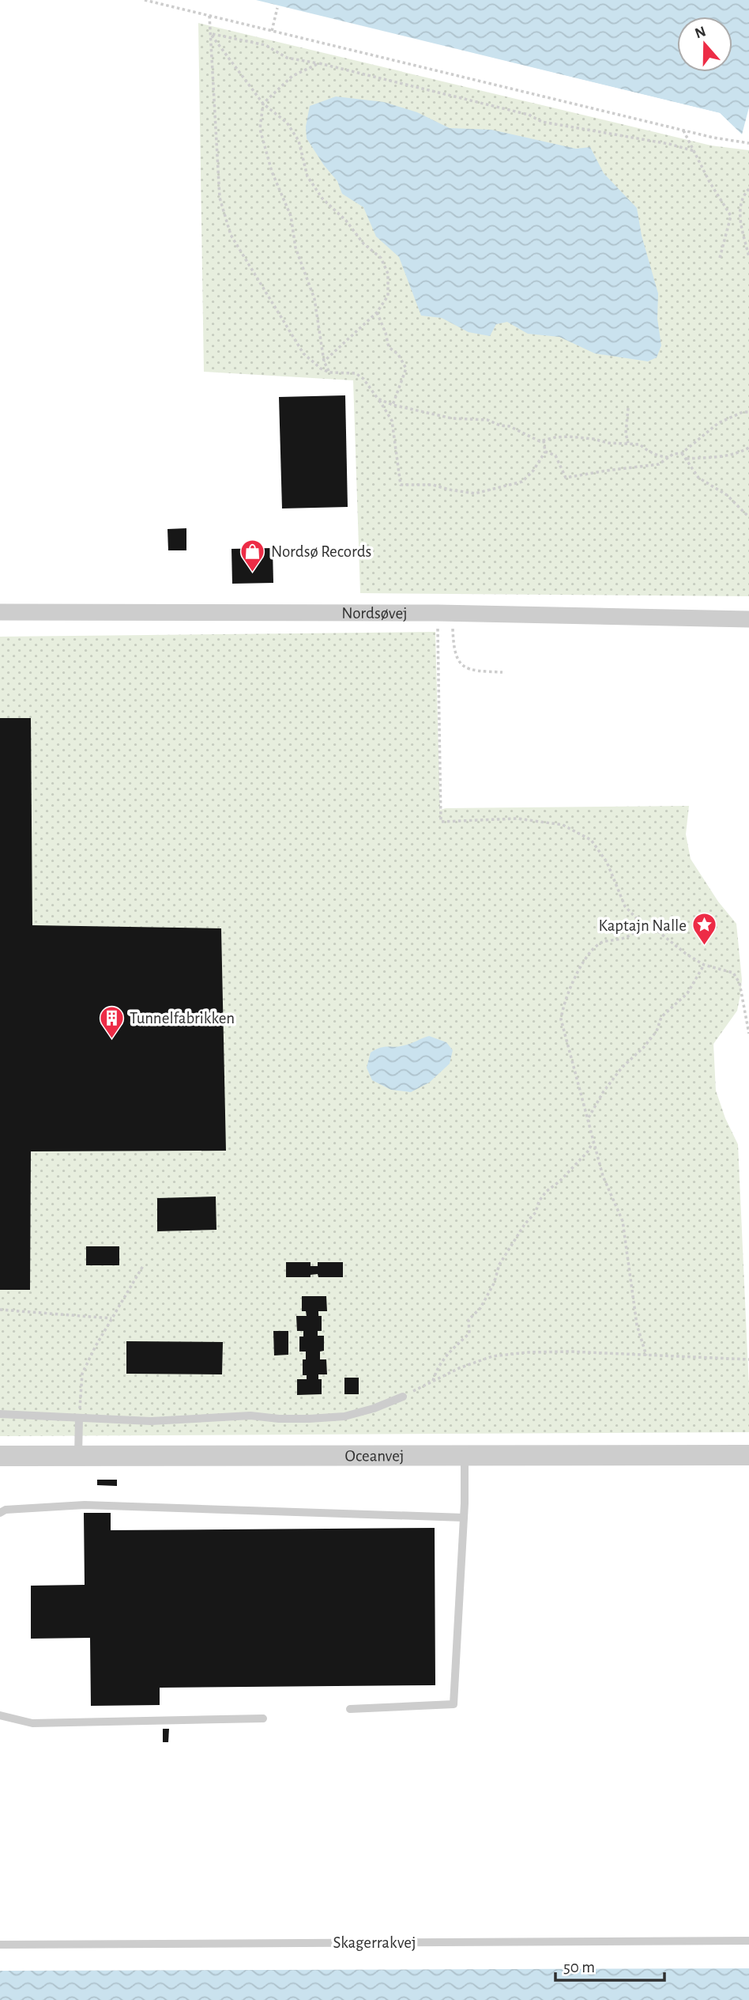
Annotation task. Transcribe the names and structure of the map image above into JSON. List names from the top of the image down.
{
  "streets": {
    "street": ["Nordsøvej", "Oceanvej"],
    "lane": ["Skagerrakvej"]
  },
  "places": {
    "shop": ["Nordsø Records"],
    "place": ["Kaptajn Nalle"],
    "building": ["Tunnelfabrikken"]
  },
  "scale_bar": "50 m",
  "north": "top"
}
